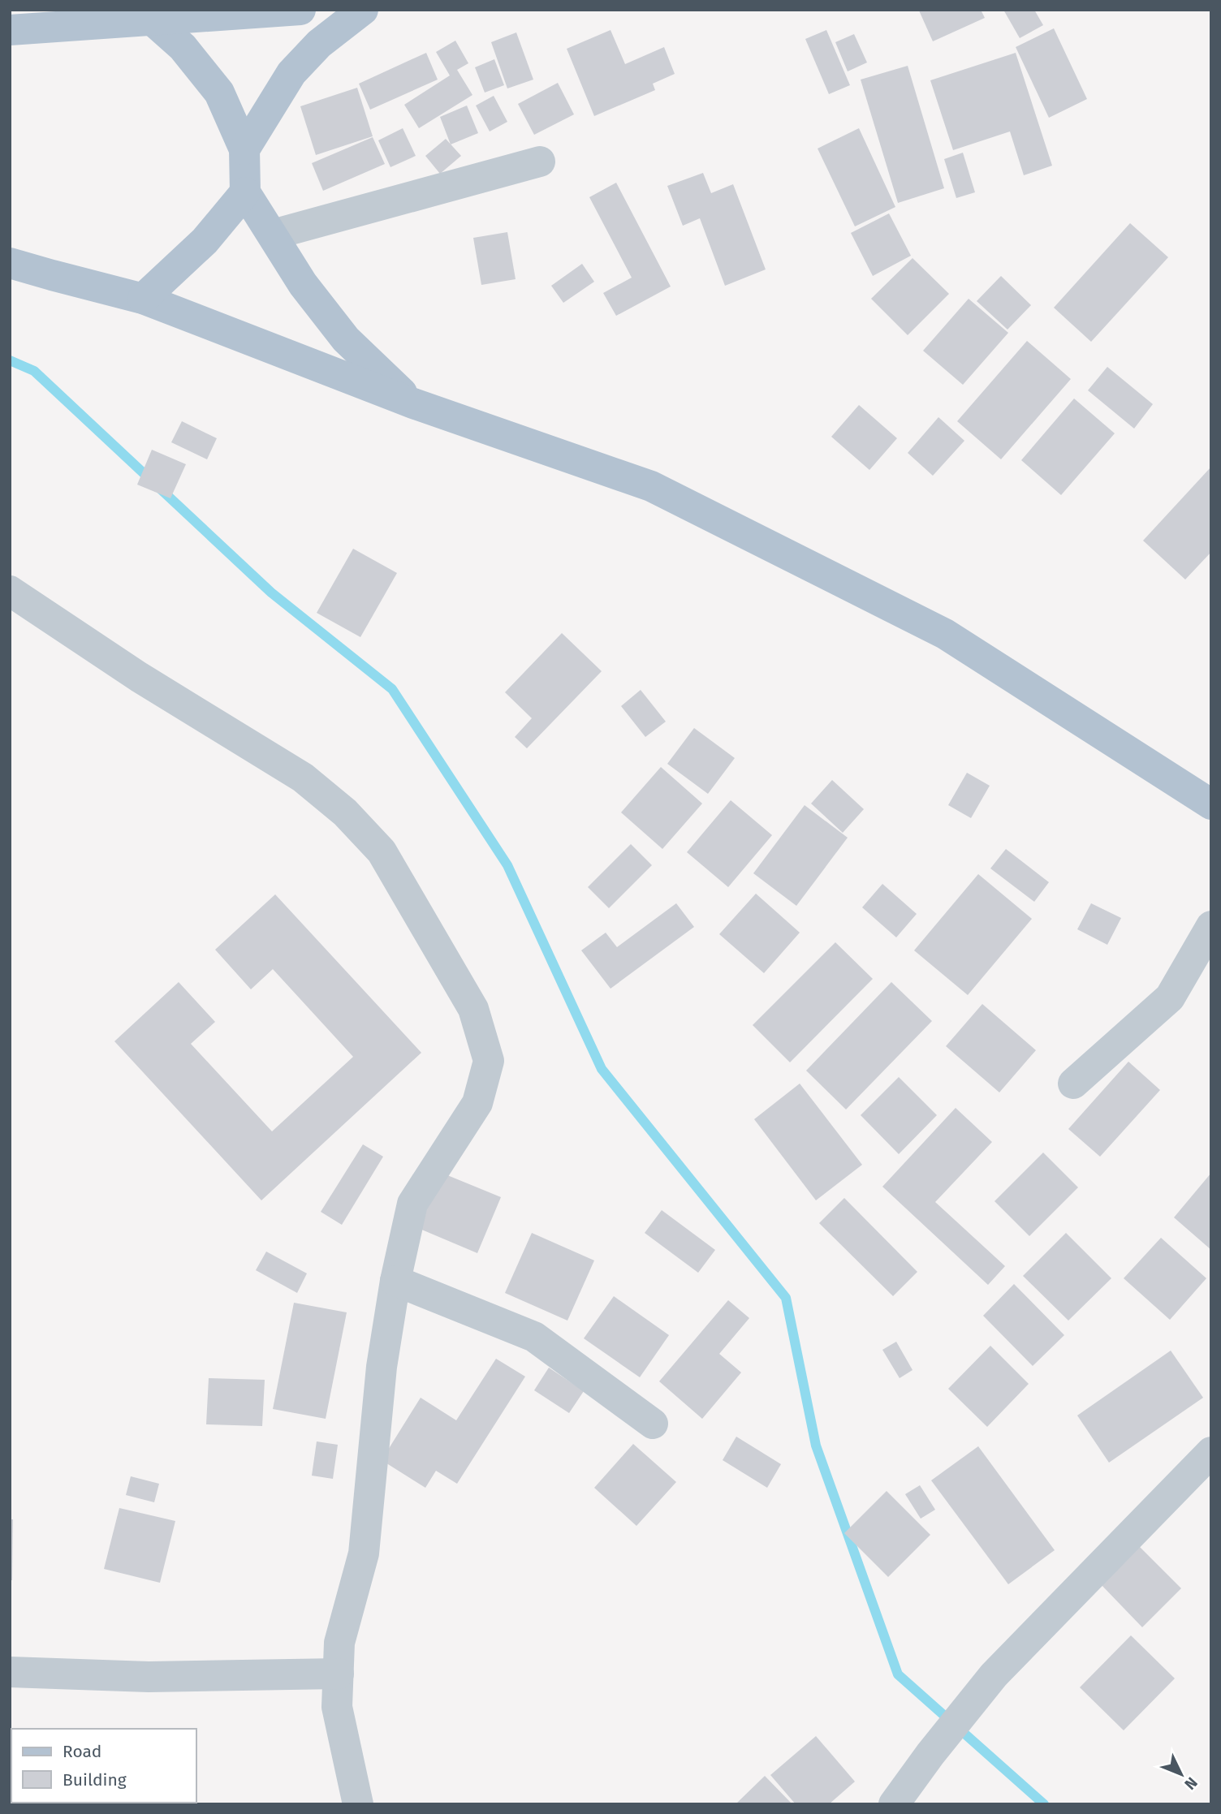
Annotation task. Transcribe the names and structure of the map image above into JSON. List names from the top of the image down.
{
  "legend": ["Road", "Building"],
  "north": "bottom right"
}
